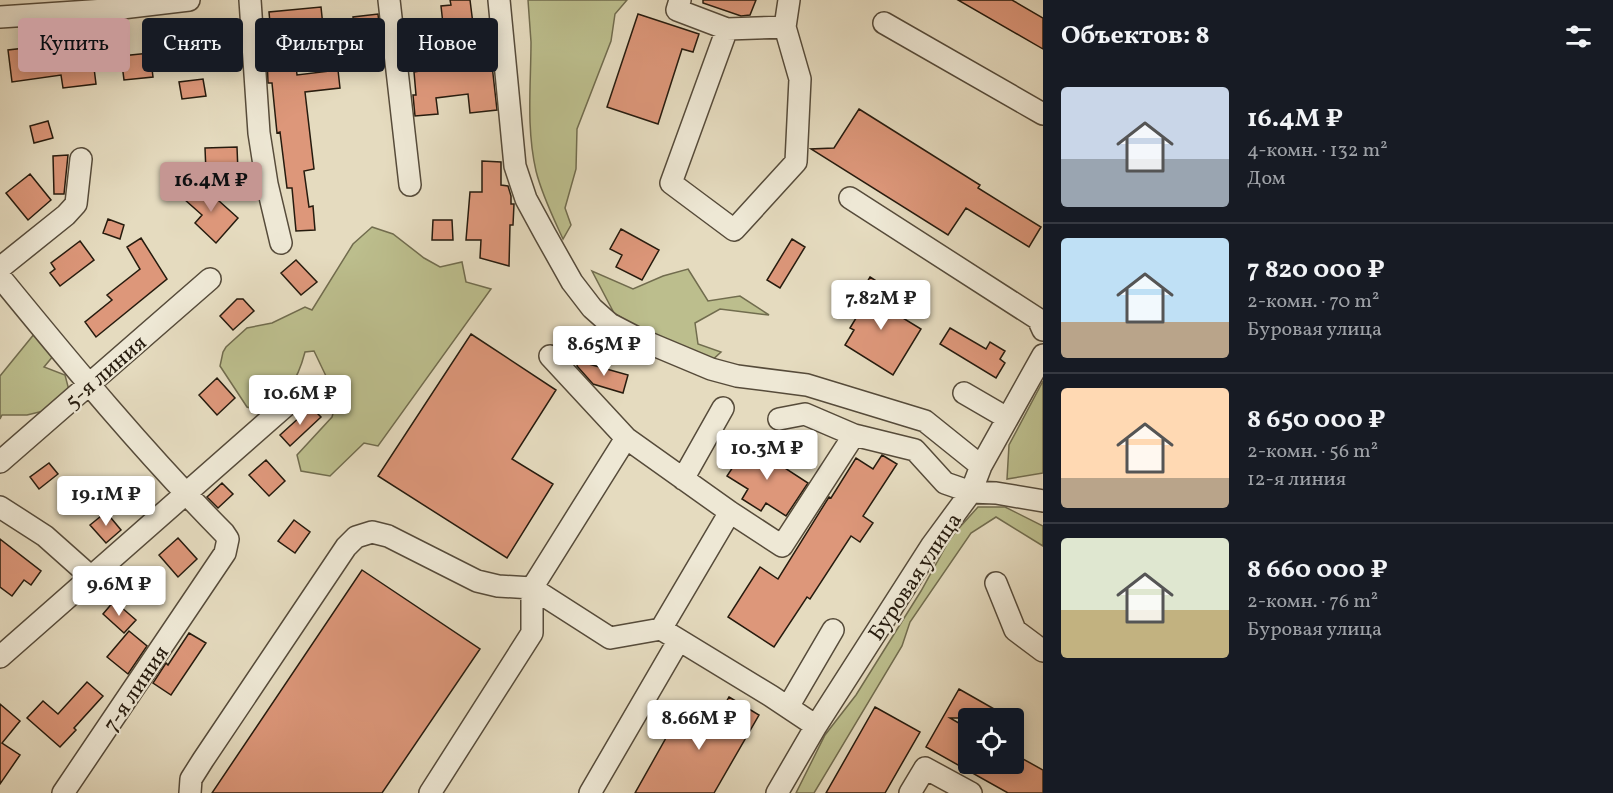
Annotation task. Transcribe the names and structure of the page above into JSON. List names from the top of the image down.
{
  "streets": {
    "street": ["5-я линия", "Буровая улица", "7-я линия"]
  },
  "page": {
    "heading": "Объектов: 8",
    "chip": [
      "Купить",
      "Снять",
      "Фильтры",
      "Новое"
    ],
    "list": [
      {
        "name": "16.4M ₽",
        "note": "4-комн. · 132 m² · Дом"
      },
      {
        "name": "7 820 000 ₽",
        "note": "2-комн. · 70 m² · Буровая улица"
      },
      {
        "name": "8 650 000 ₽",
        "note": "2-комн. · 56 m² · 12-я линия"
      },
      {
        "name": "8 660 000 ₽",
        "note": "2-комн. · 76 m² · Буровая улица"
      }
    ],
    "price": [
      "16.4M ₽",
      "7.82M ₽",
      "8.65M ₽",
      "10.6M ₽",
      "10.3M ₽",
      "19.1M ₽",
      "9.6M ₽",
      "8.66M ₽"
    ]
  }
}
